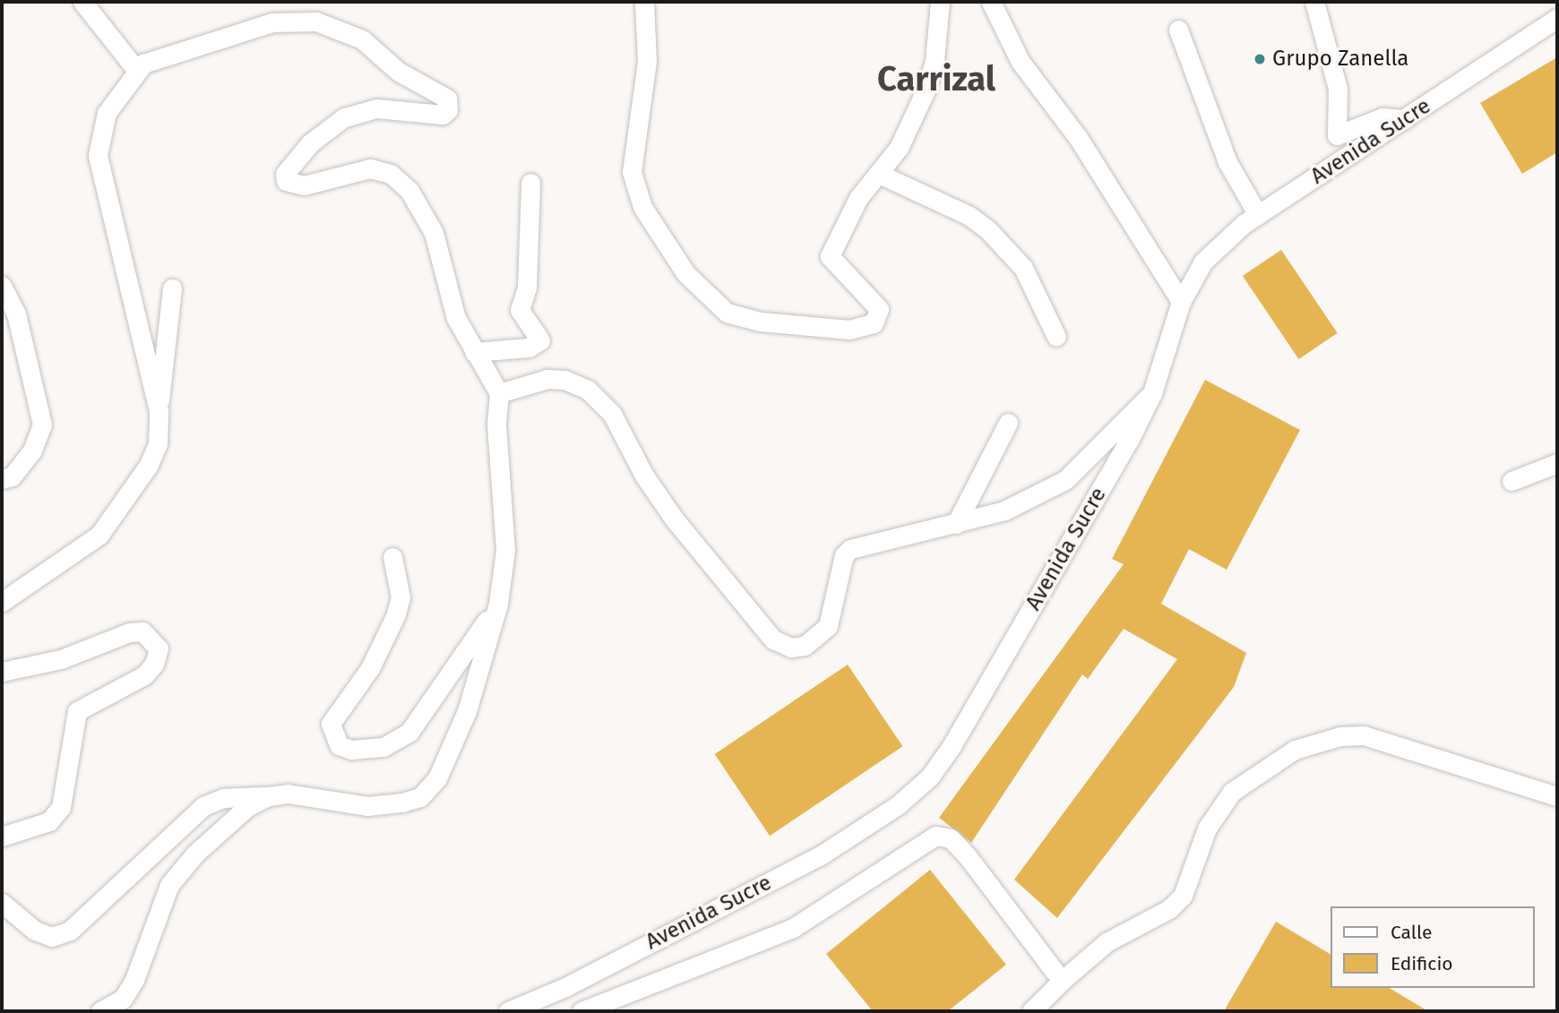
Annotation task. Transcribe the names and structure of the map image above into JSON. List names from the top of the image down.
{
  "streets": {
    "street": ["Avenida Sucre"]
  },
  "districts": ["Carrizal"],
  "places": ["Grupo Zanella"],
  "legend": ["Calle", "Edificio"]
}
